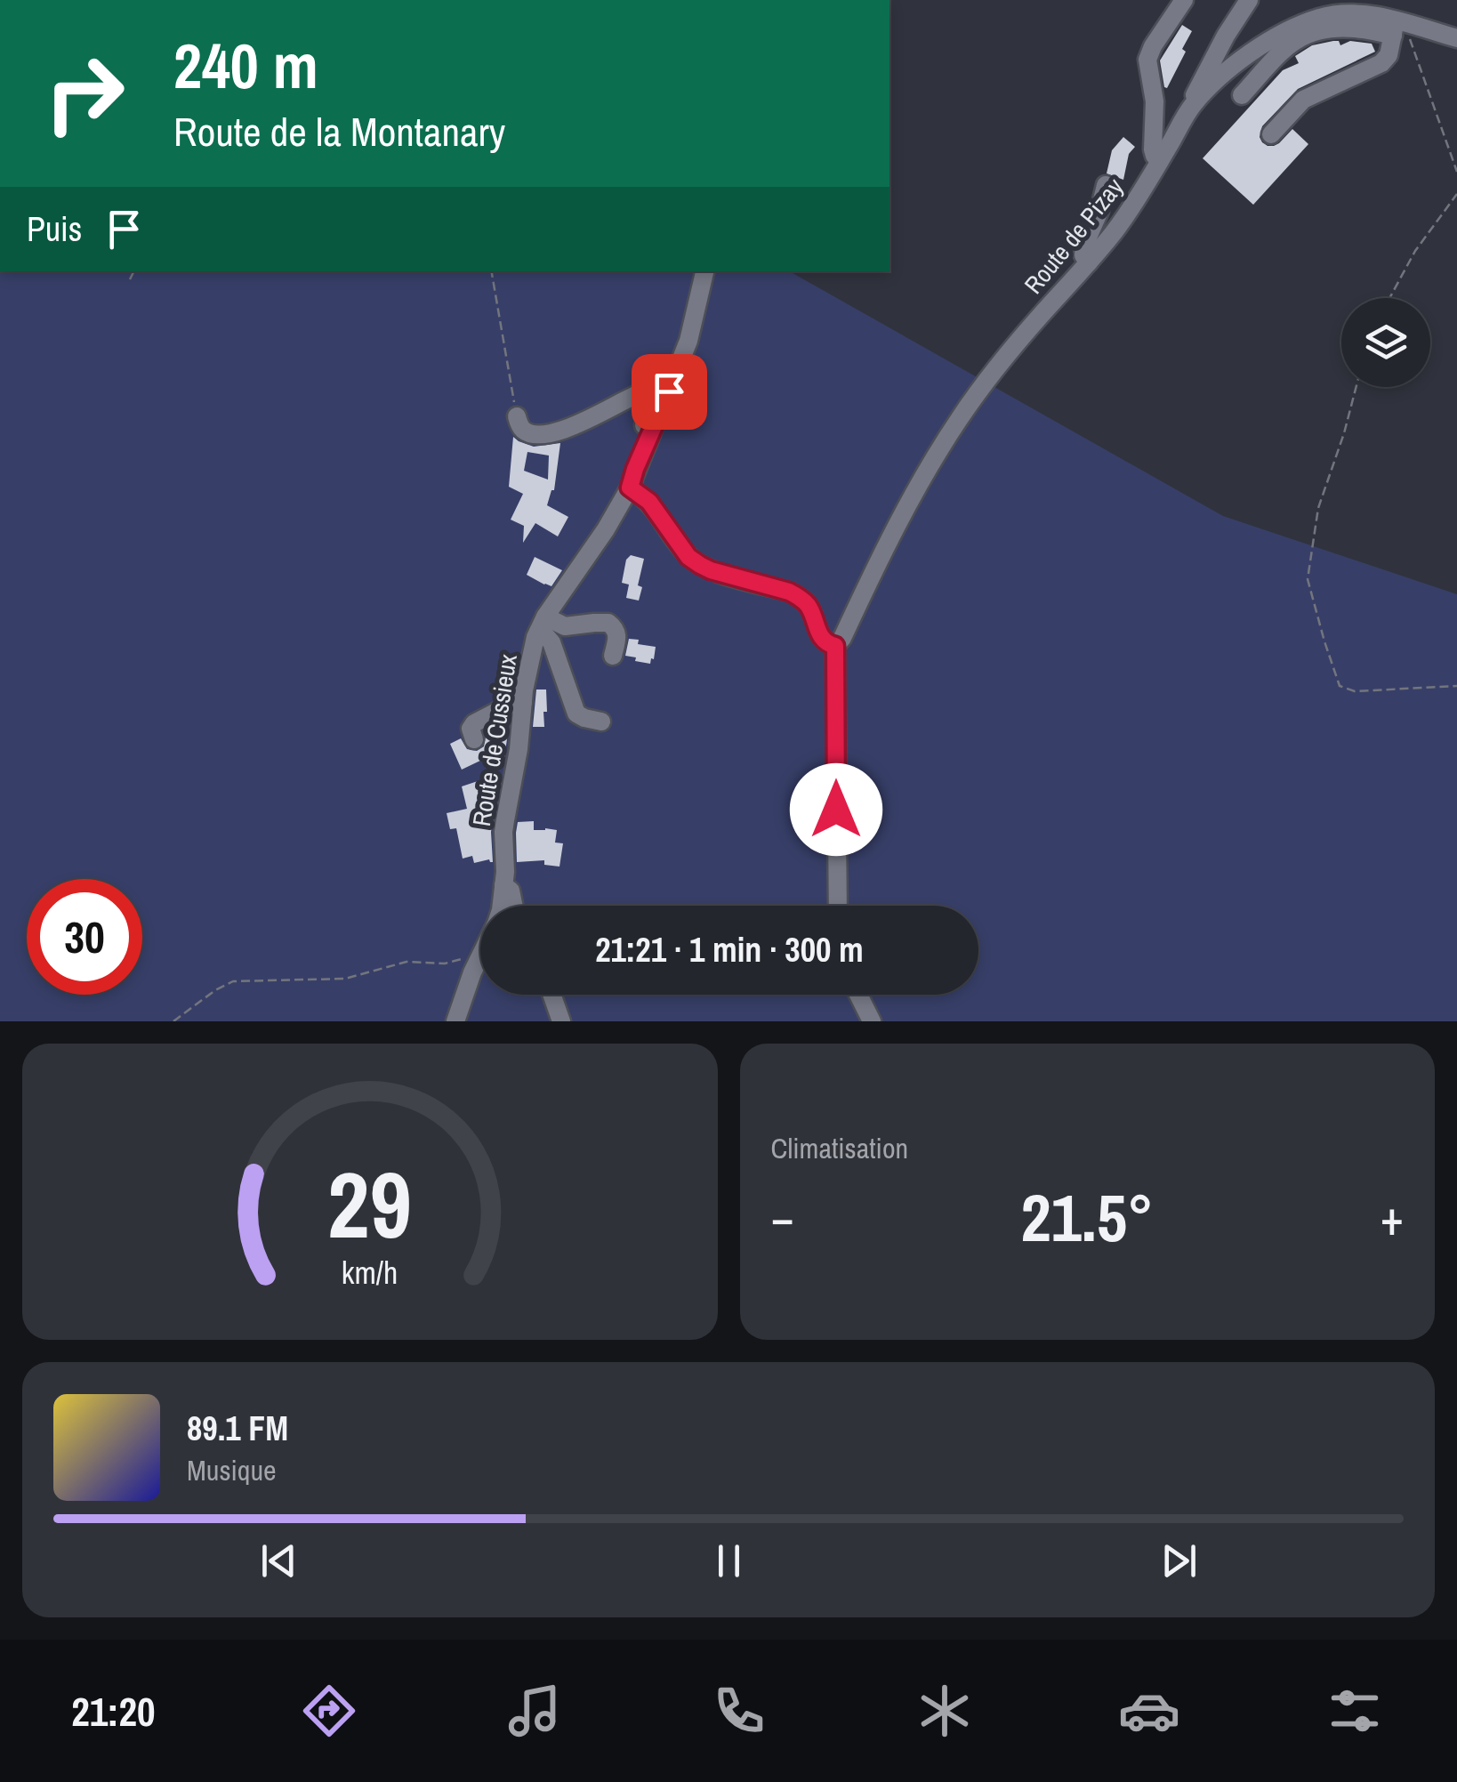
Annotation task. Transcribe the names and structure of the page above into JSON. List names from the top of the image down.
{
  "streets": {
    "street": ["Route de Pizay", "Route de Cussieux"]
  },
  "page": {
    "turn": ["240 m", "Route de la Montanary"],
    "then": "Puis",
    "limit": "30",
    "trip": "21:21 · 1 min · 300 m",
    "tile": "Climatisation",
    "heat": ["−", "21.5°", "+"],
    "song": ["89.1 FM", "Musique"],
    "tabs": "21:20",
    "gauge": ["29", "km/h"]
  }
}
